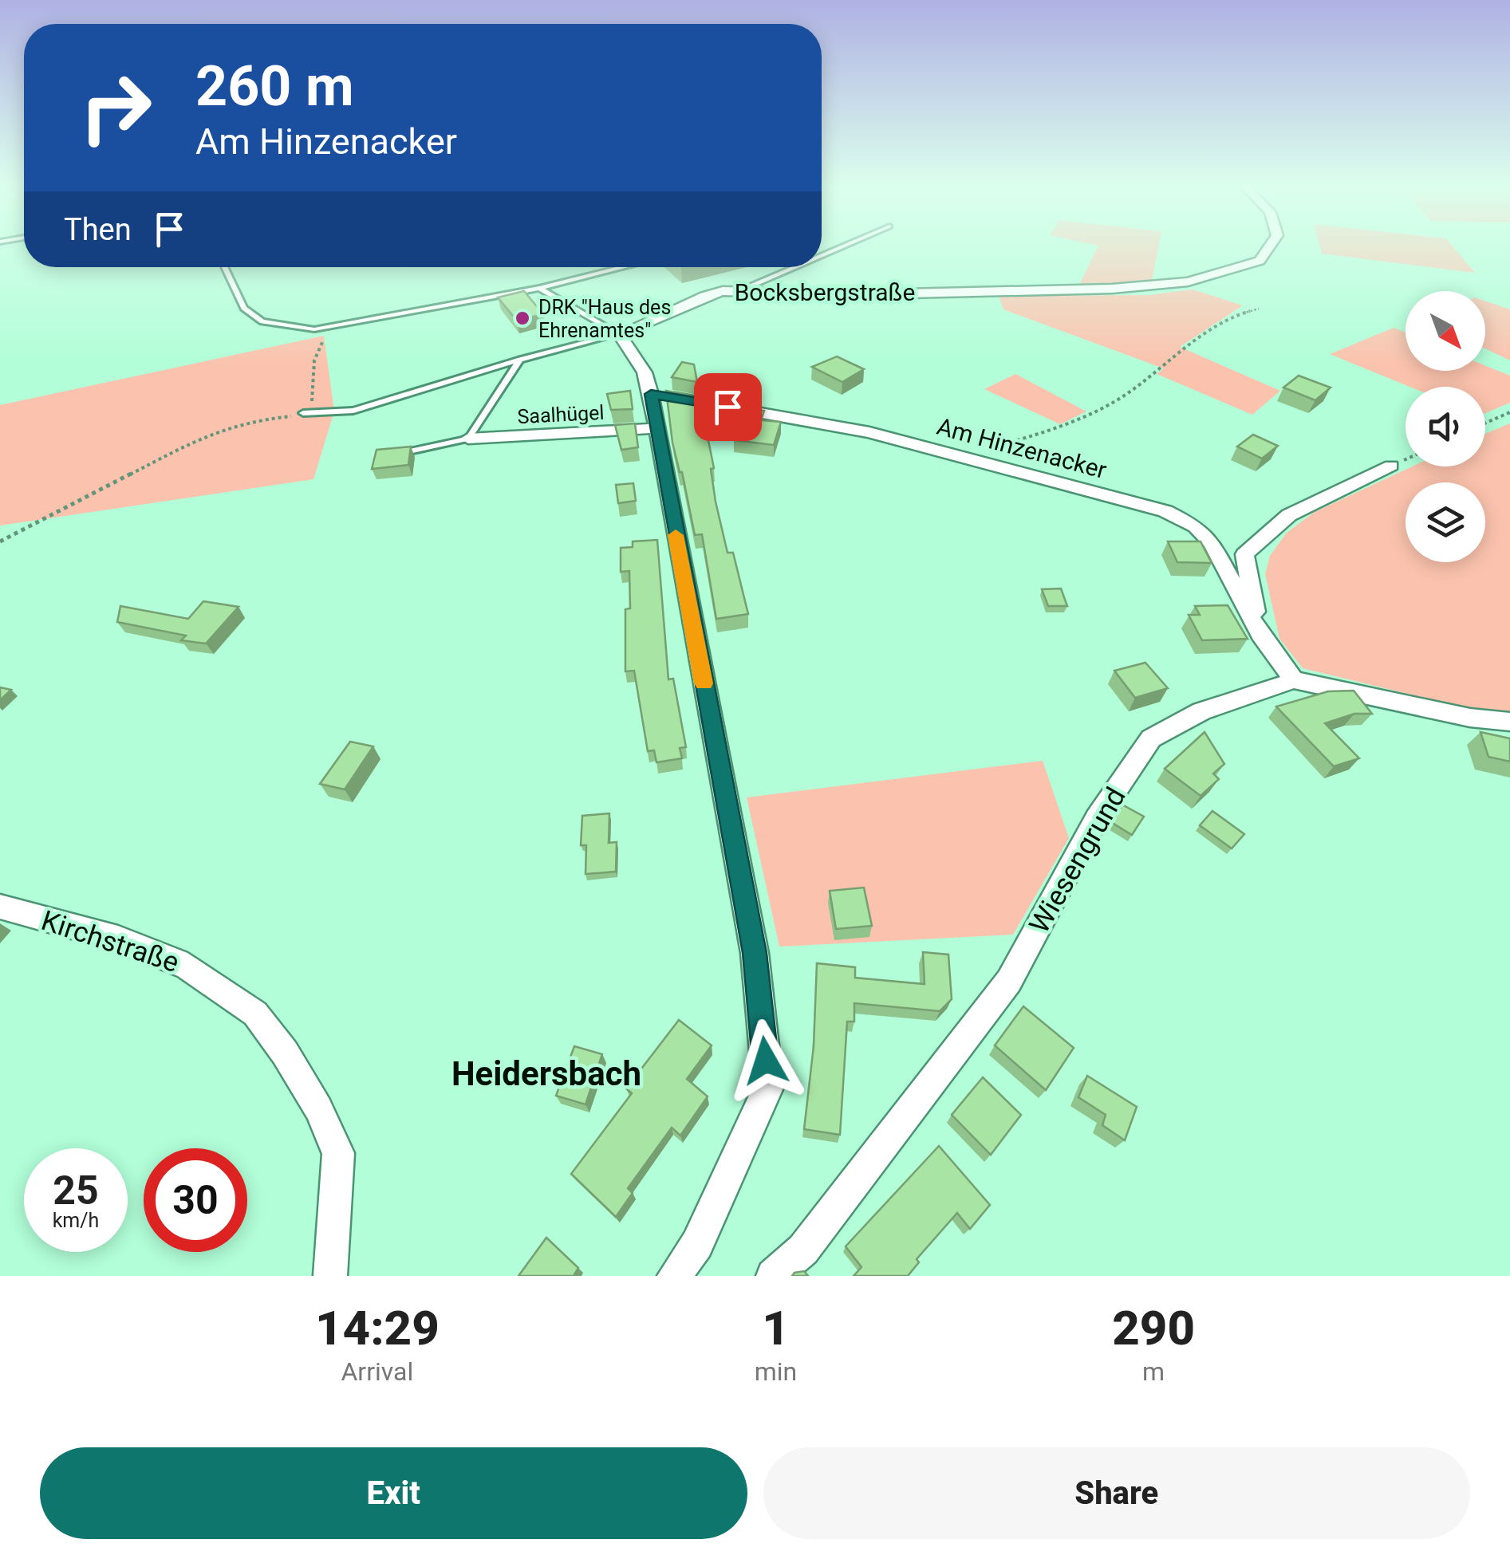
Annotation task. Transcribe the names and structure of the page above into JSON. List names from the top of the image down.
{
  "streets": {
    "street": [
      "Bocksbergstraße",
      "Saalhügel",
      "Am Hinzenacker",
      "Wiesengrund",
      "Kirchstraße"
    ]
  },
  "crossings": [
    ["Am Hinzenacker", "Wiesengrund"]
  ],
  "districts": ["Heidersbach"],
  "places": ["DRK \"Haus des Ehrenamtes\""],
  "north": "bottom right",
  "page": {
    "turn": ["260 m", "Am Hinzenacker"],
    "then": "Then",
    "speed": "25 km/h",
    "limit": "30",
    "eta": [
      "14:29",
      "Arrival",
      "1",
      "min",
      "290",
      "m"
    ],
    "buttons": ["Exit", "Share"]
  }
}
